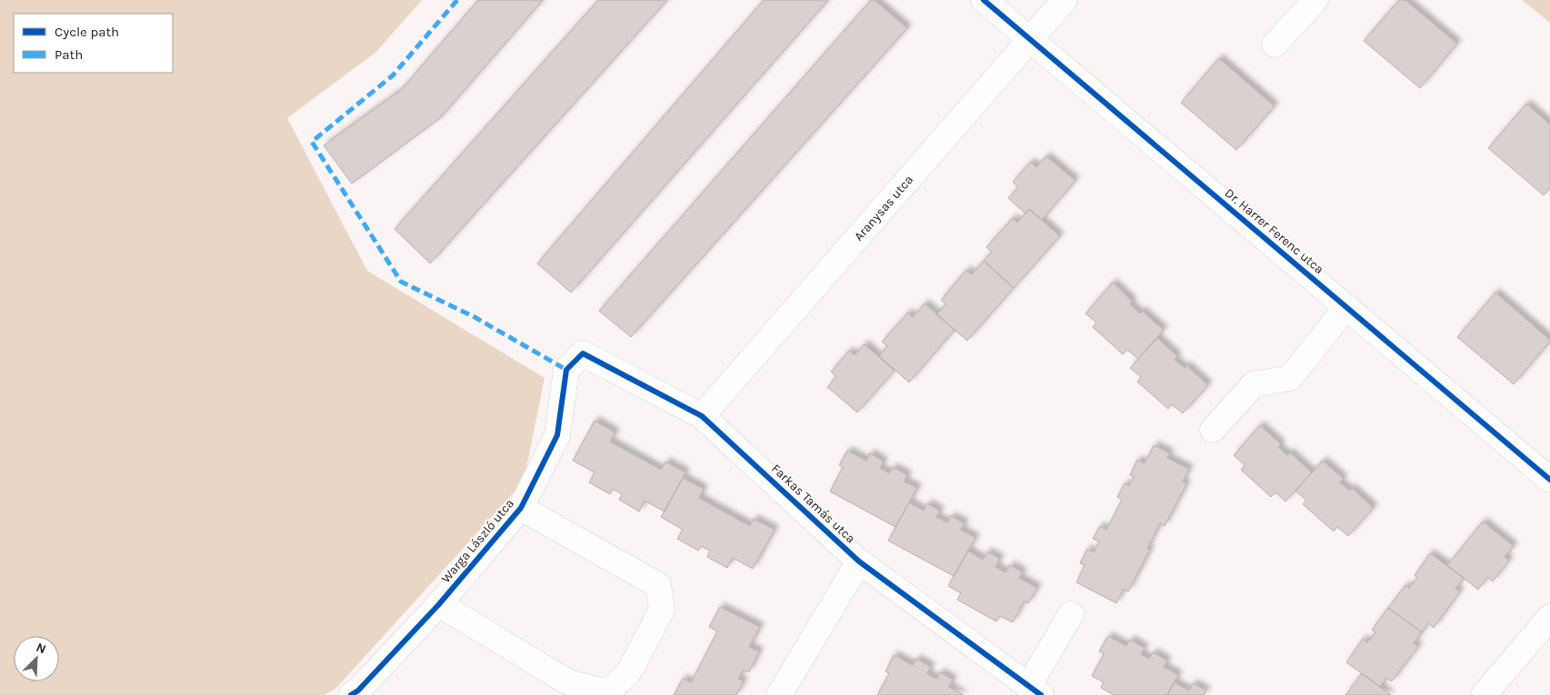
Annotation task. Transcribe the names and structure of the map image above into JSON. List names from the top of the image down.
{
  "streets": {
    "street": [
      "Aranysas utca",
      "Dr. Harrer Ferenc utca",
      "Farkas Tamás utca",
      "Warga László utca"
    ]
  },
  "crossings": [
    ["Aranysas utca", "Dr. Harrer Ferenc utca"],
    ["Aranysas utca", "Farkas Tamás utca"],
    ["Farkas Tamás utca", "Warga László utca"]
  ],
  "legend": ["Cycle path", "Path"],
  "north": "top right"
}
